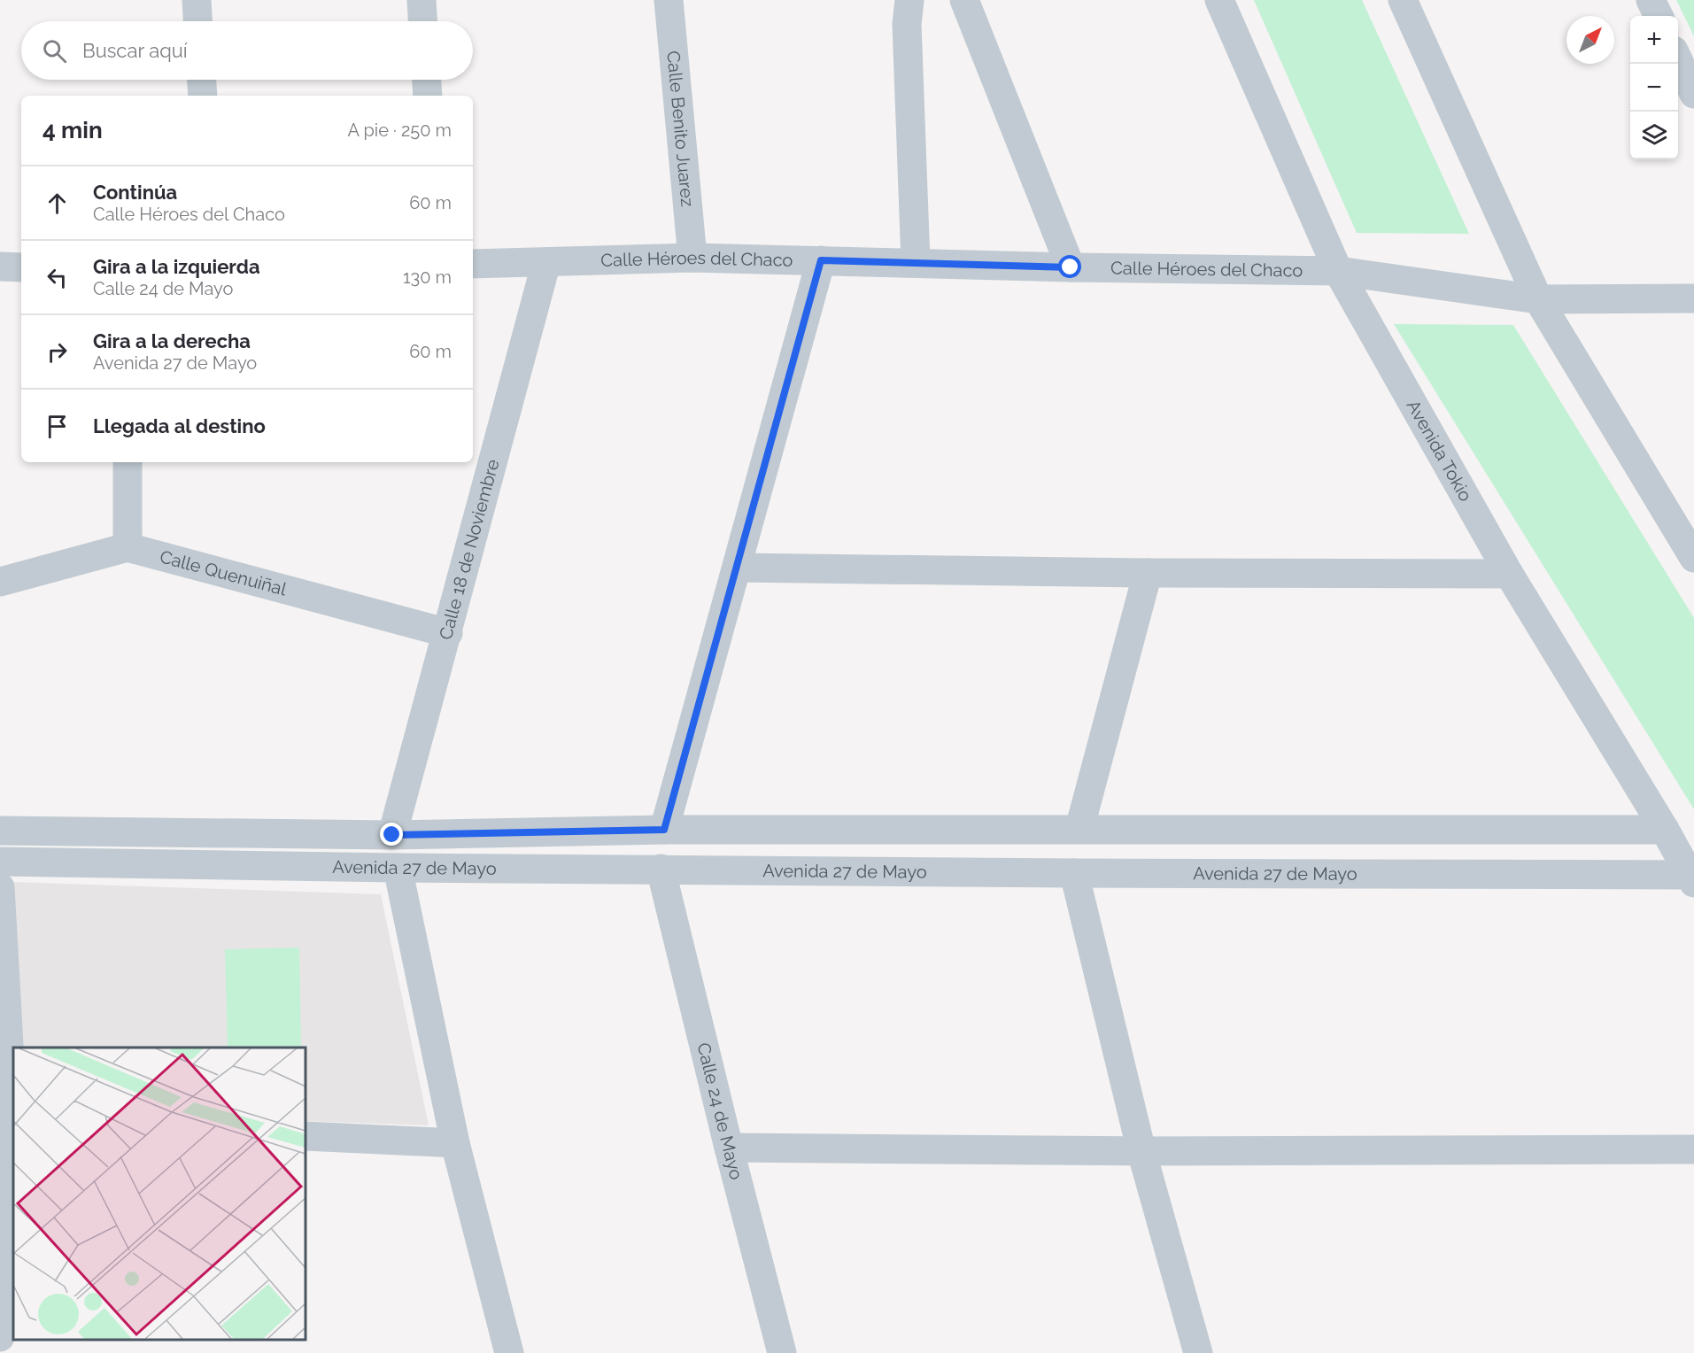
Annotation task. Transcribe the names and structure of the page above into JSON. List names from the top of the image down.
{
  "streets": {
    "street": [
      "Calle Benito Juarez",
      "Calle Héroes del Chaco",
      "Avenida Tokio",
      "Calle 18 de Noviembre",
      "Calle Quenuiñal",
      "Avenida 27 de Mayo",
      "Calle 24 de Mayo"
    ]
  },
  "crossings": [
    ["Calle Benito Juarez", "Calle Héroes del Chaco"],
    ["Calle Héroes del Chaco", "Avenida Tokio"],
    ["Calle Héroes del Chaco", "Calle 18 de Noviembre"],
    ["Avenida Tokio", "Avenida 27 de Mayo"],
    ["Calle 18 de Noviembre", "Calle Quenuiñal"],
    ["Calle 18 de Noviembre", "Avenida 27 de Mayo"],
    ["Avenida 27 de Mayo", "Calle 24 de Mayo"]
  ],
  "north": "top right",
  "page": {
    "map_buttons": ["+", "−"],
    "search": "Buscar aquí",
    "heading": ["4 min", "A pie · 250 m"],
    "list": [
      ["Continúa", "Calle Héroes del Chaco", "60 m"],
      ["Gira a la izquierda", "Calle 24 de Mayo", "130 m"],
      ["Gira a la derecha", "Avenida 27 de Mayo", "60 m"],
      "Llegada al destino"
    ]
  }
}
